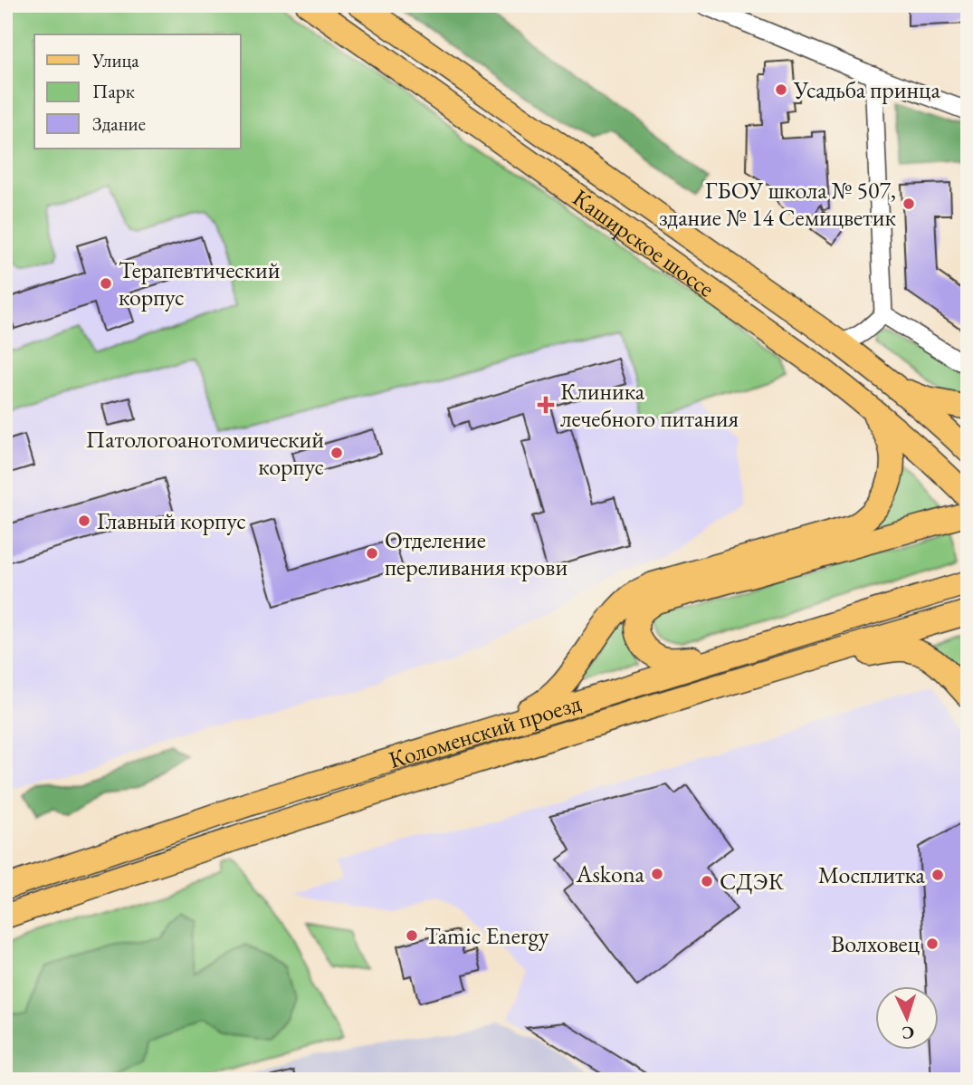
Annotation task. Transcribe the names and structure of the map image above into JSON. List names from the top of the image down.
{
  "streets": {
    "main road": ["Каширское шоссе", "Коломенский проезд"]
  },
  "places": {
    "other": [
      "Усадьба принца",
      "ГБОУ школа № 507, здание № 14 Семицветик",
      "Терапевтический корпус",
      "Патологоанотомический корпус",
      "Главный корпус",
      "Отделение переливания крови",
      "Askona",
      "Мосплитка",
      "СДЭК",
      "Tamic Energy",
      "Волховец"
    ],
    "health": ["Клиника лечебного питания"]
  },
  "legend": ["Улица", "Парк", "Здание"],
  "north": "bottom"
}
